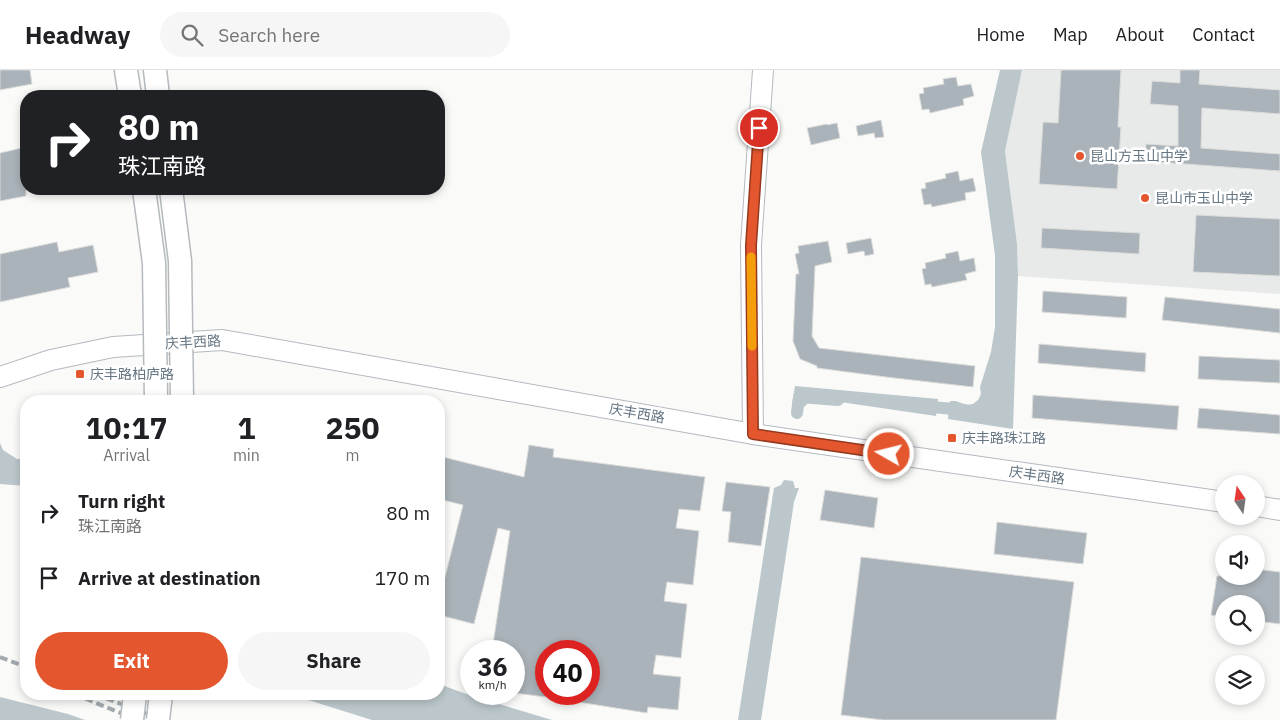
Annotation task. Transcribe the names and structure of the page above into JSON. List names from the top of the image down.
{
  "streets": {
    "street": ["庆丰西路"]
  },
  "places": {
    "other": ["昆山方玉山中学", "昆山市玉山中学"],
    "transit": ["庆丰路柏庐路", "庆丰路珠江路"]
  },
  "north": "top",
  "page": {
    "header": "Headway",
    "search": "Search here",
    "nav": [
      "Home",
      "Map",
      "About",
      "Contact"
    ],
    "turn": ["80 m", "珠江南路"],
    "eta": [
      "10:17",
      "Arrival",
      "1",
      "min",
      "250",
      "m"
    ],
    "list": [
      {
        "name": "Turn right",
        "note": "珠江南路",
        "value": "80 m"
      },
      {
        "name": "Arrive at destination",
        "value": "170 m"
      }
    ],
    "buttons": ["Exit", "Share"],
    "speed": "36 km/h",
    "limit": "40"
  }
}
